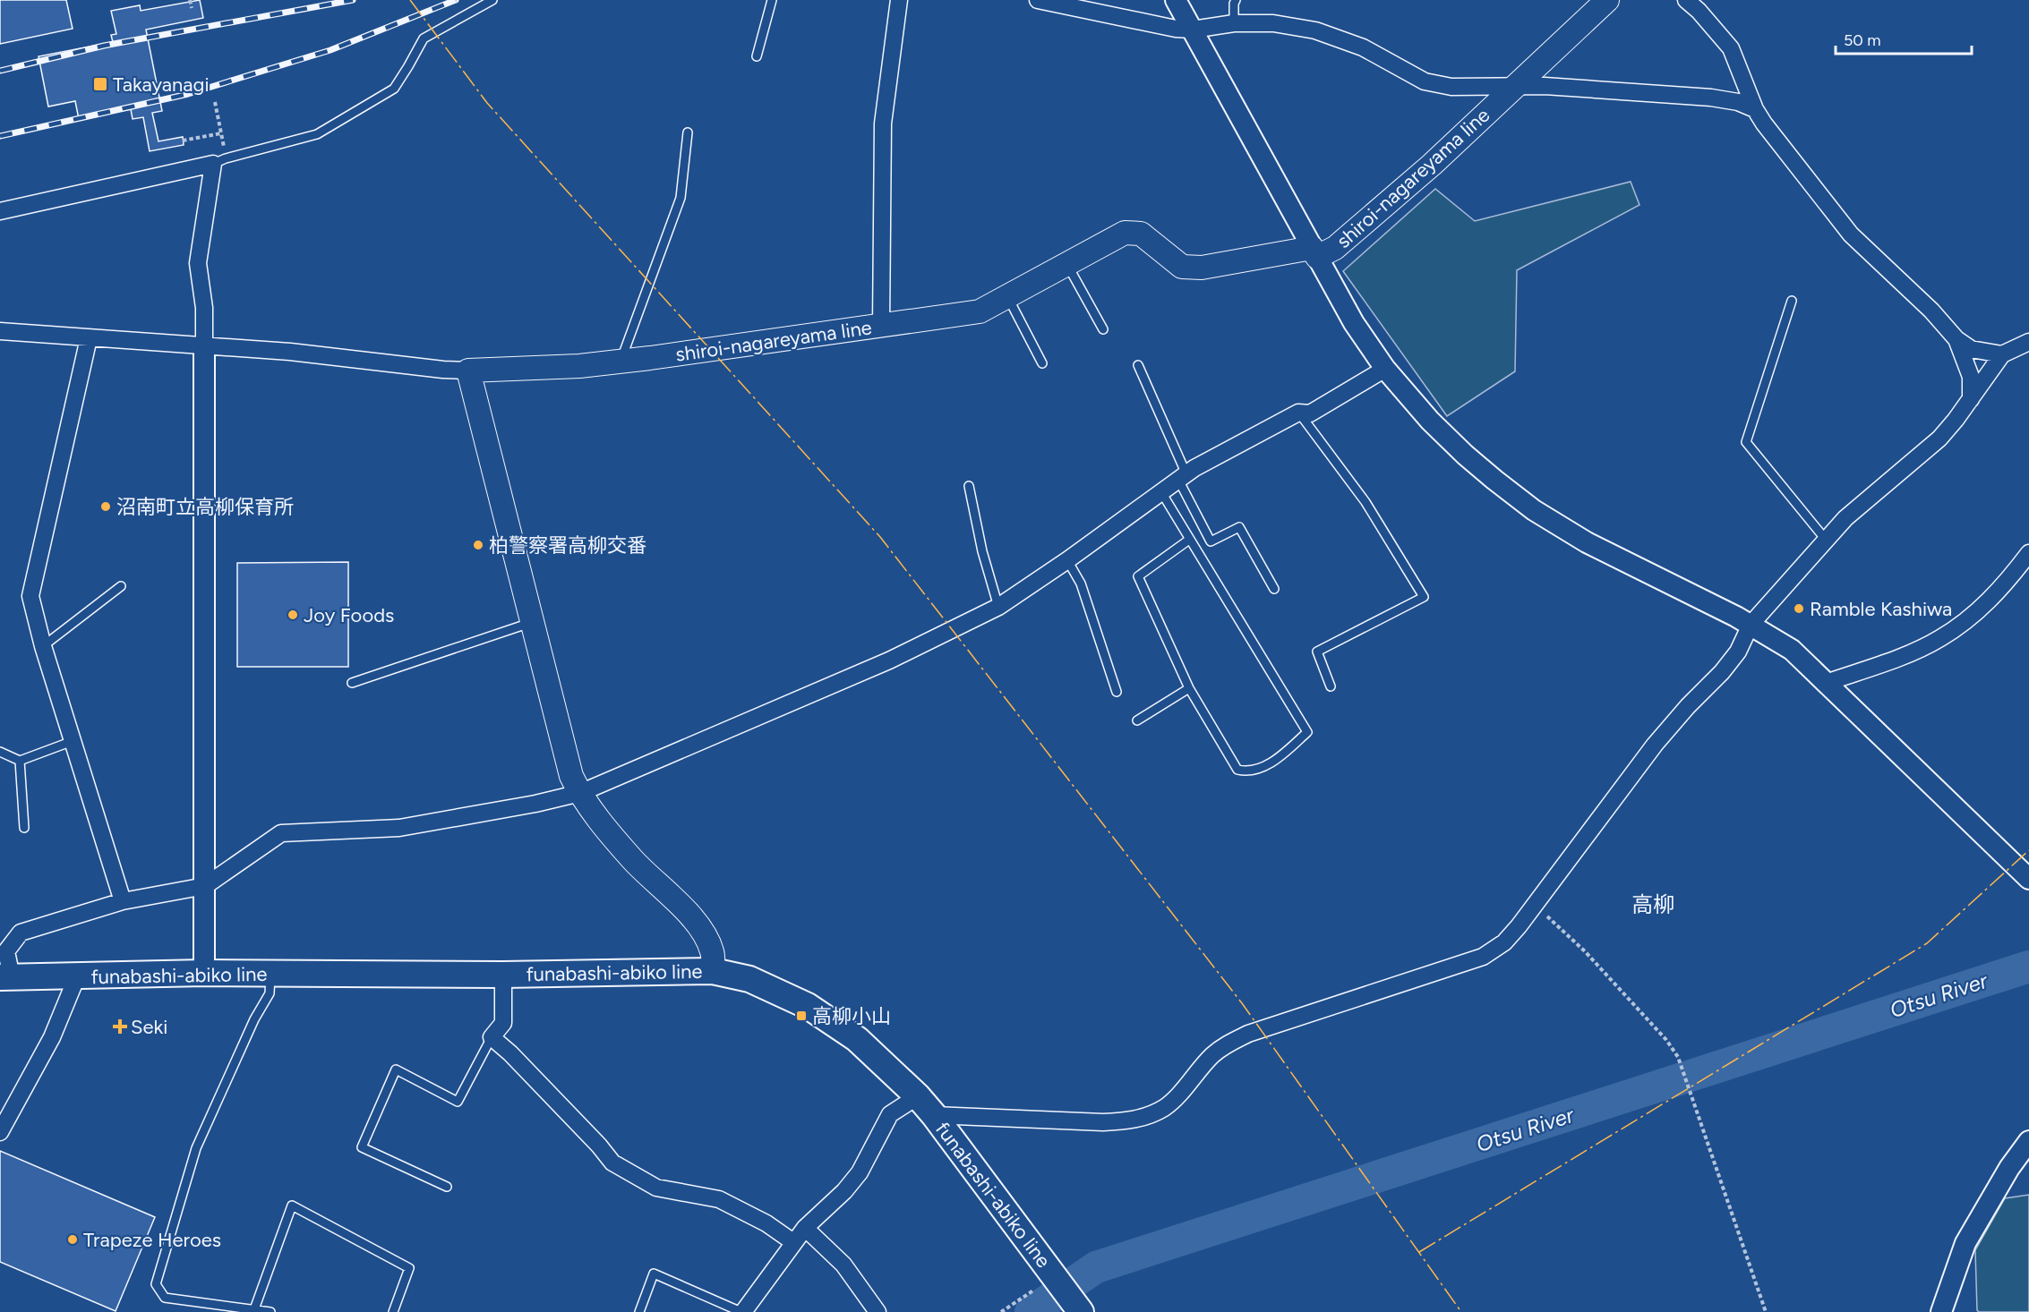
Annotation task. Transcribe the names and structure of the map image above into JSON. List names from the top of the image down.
{
  "streets": {
    "main road": ["shiroi-nagareyama line", "funabashi-abiko line"]
  },
  "districts": ["高柳"],
  "water": ["Otsu River"],
  "places": {
    "transit": ["Takayanagi", "高柳小山"],
    "other": [
      "沼南町立高柳保育所",
      "柏警察署高柳交番",
      "Ramble Kashiwa",
      "Joy Foods",
      "Trapeze Heroes"
    ],
    "health": ["Seki"]
  },
  "scale_bar": "50 m"
}
